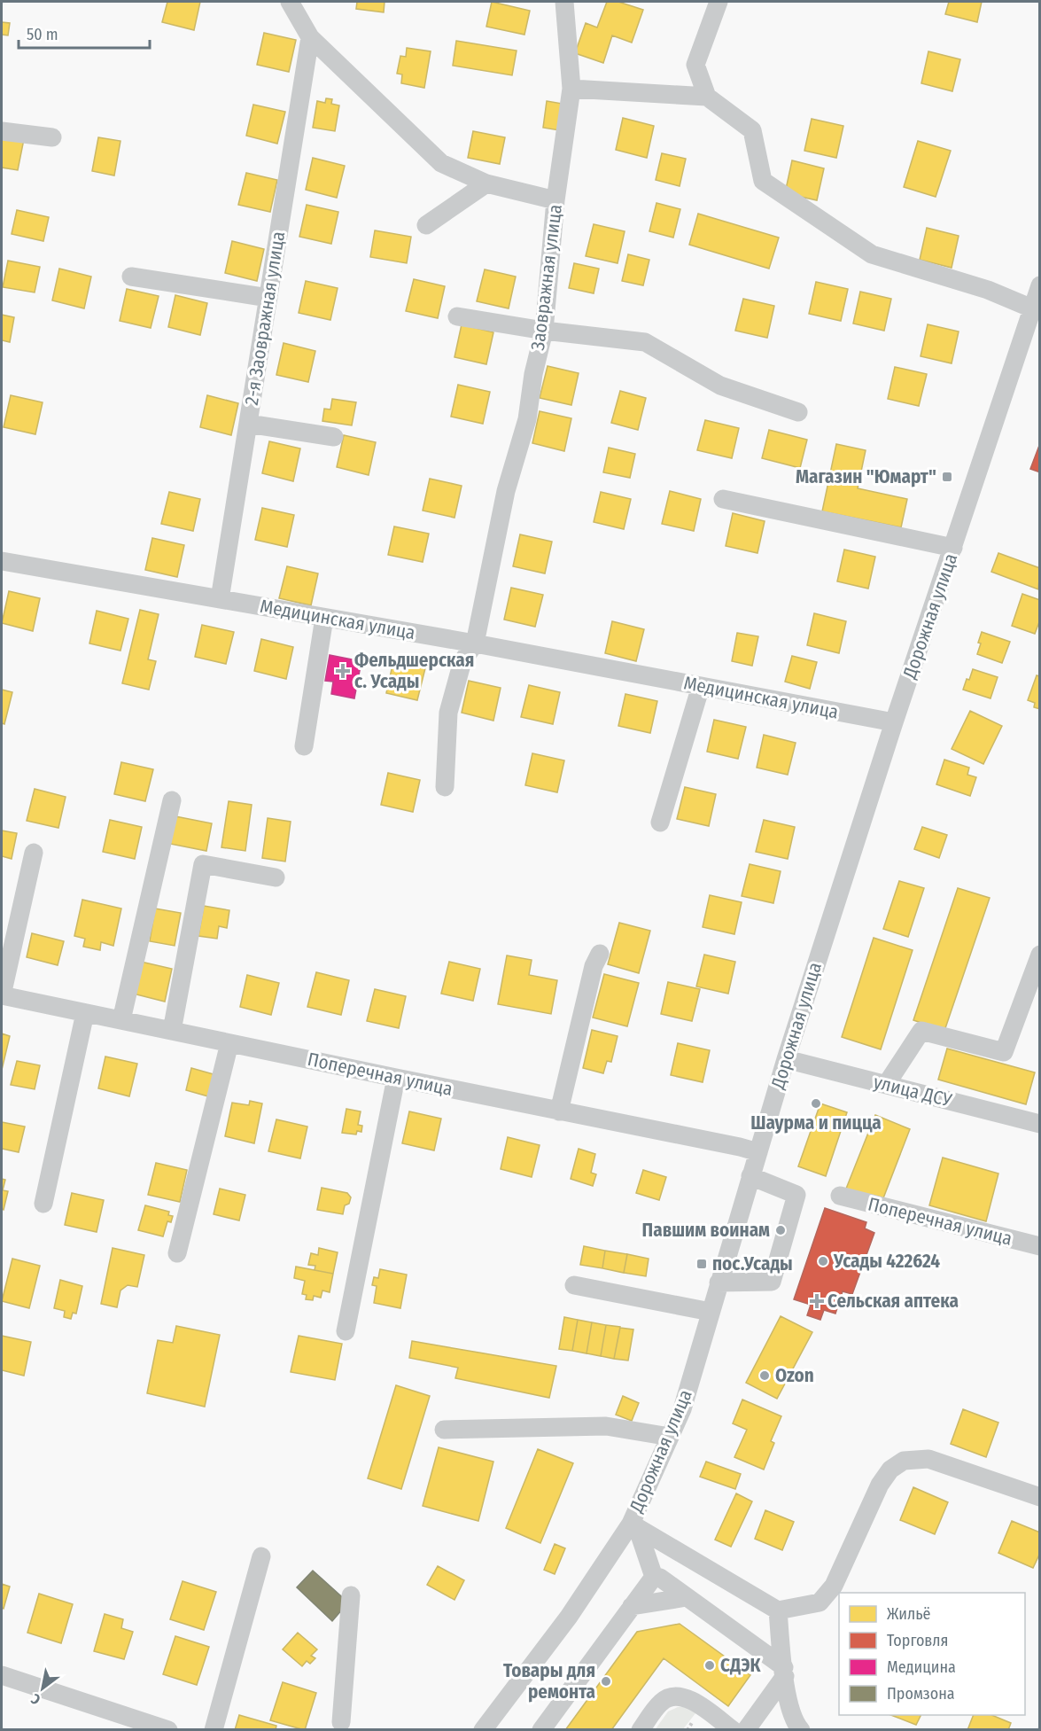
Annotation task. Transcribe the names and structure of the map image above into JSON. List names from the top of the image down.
{
  "streets": {
    "street": [
      "Заовражная улица",
      "2-я Заовражная улица",
      "Дорожная улица",
      "Медицинская улица",
      "Поперечная улица",
      "улица ДСУ"
    ]
  },
  "crossings": [
    ["Заовражная улица", "Медицинская улица"],
    ["2-я Заовражная улица", "Медицинская улица"],
    ["Дорожная улица", "Медицинская улица"],
    ["Дорожная улица", "Поперечная улица"],
    ["Дорожная улица", "улица ДСУ"]
  ],
  "places": {
    "transit": ["Магазин \"Юмарт\"", "пос.Усады"],
    "health": ["Фельдшерская с. Усады", "Сельская аптека"],
    "other": [
      "Шаурма и пицца",
      "Павшим воинам",
      "Усады 422624",
      "Ozon",
      "СДЭК",
      "Товары для ремонта"
    ]
  },
  "legend": [
    "Жильё",
    "Торговля",
    "Медицина",
    "Промзона"
  ],
  "scale_bar": "50 m",
  "north": "bottom left"
}
